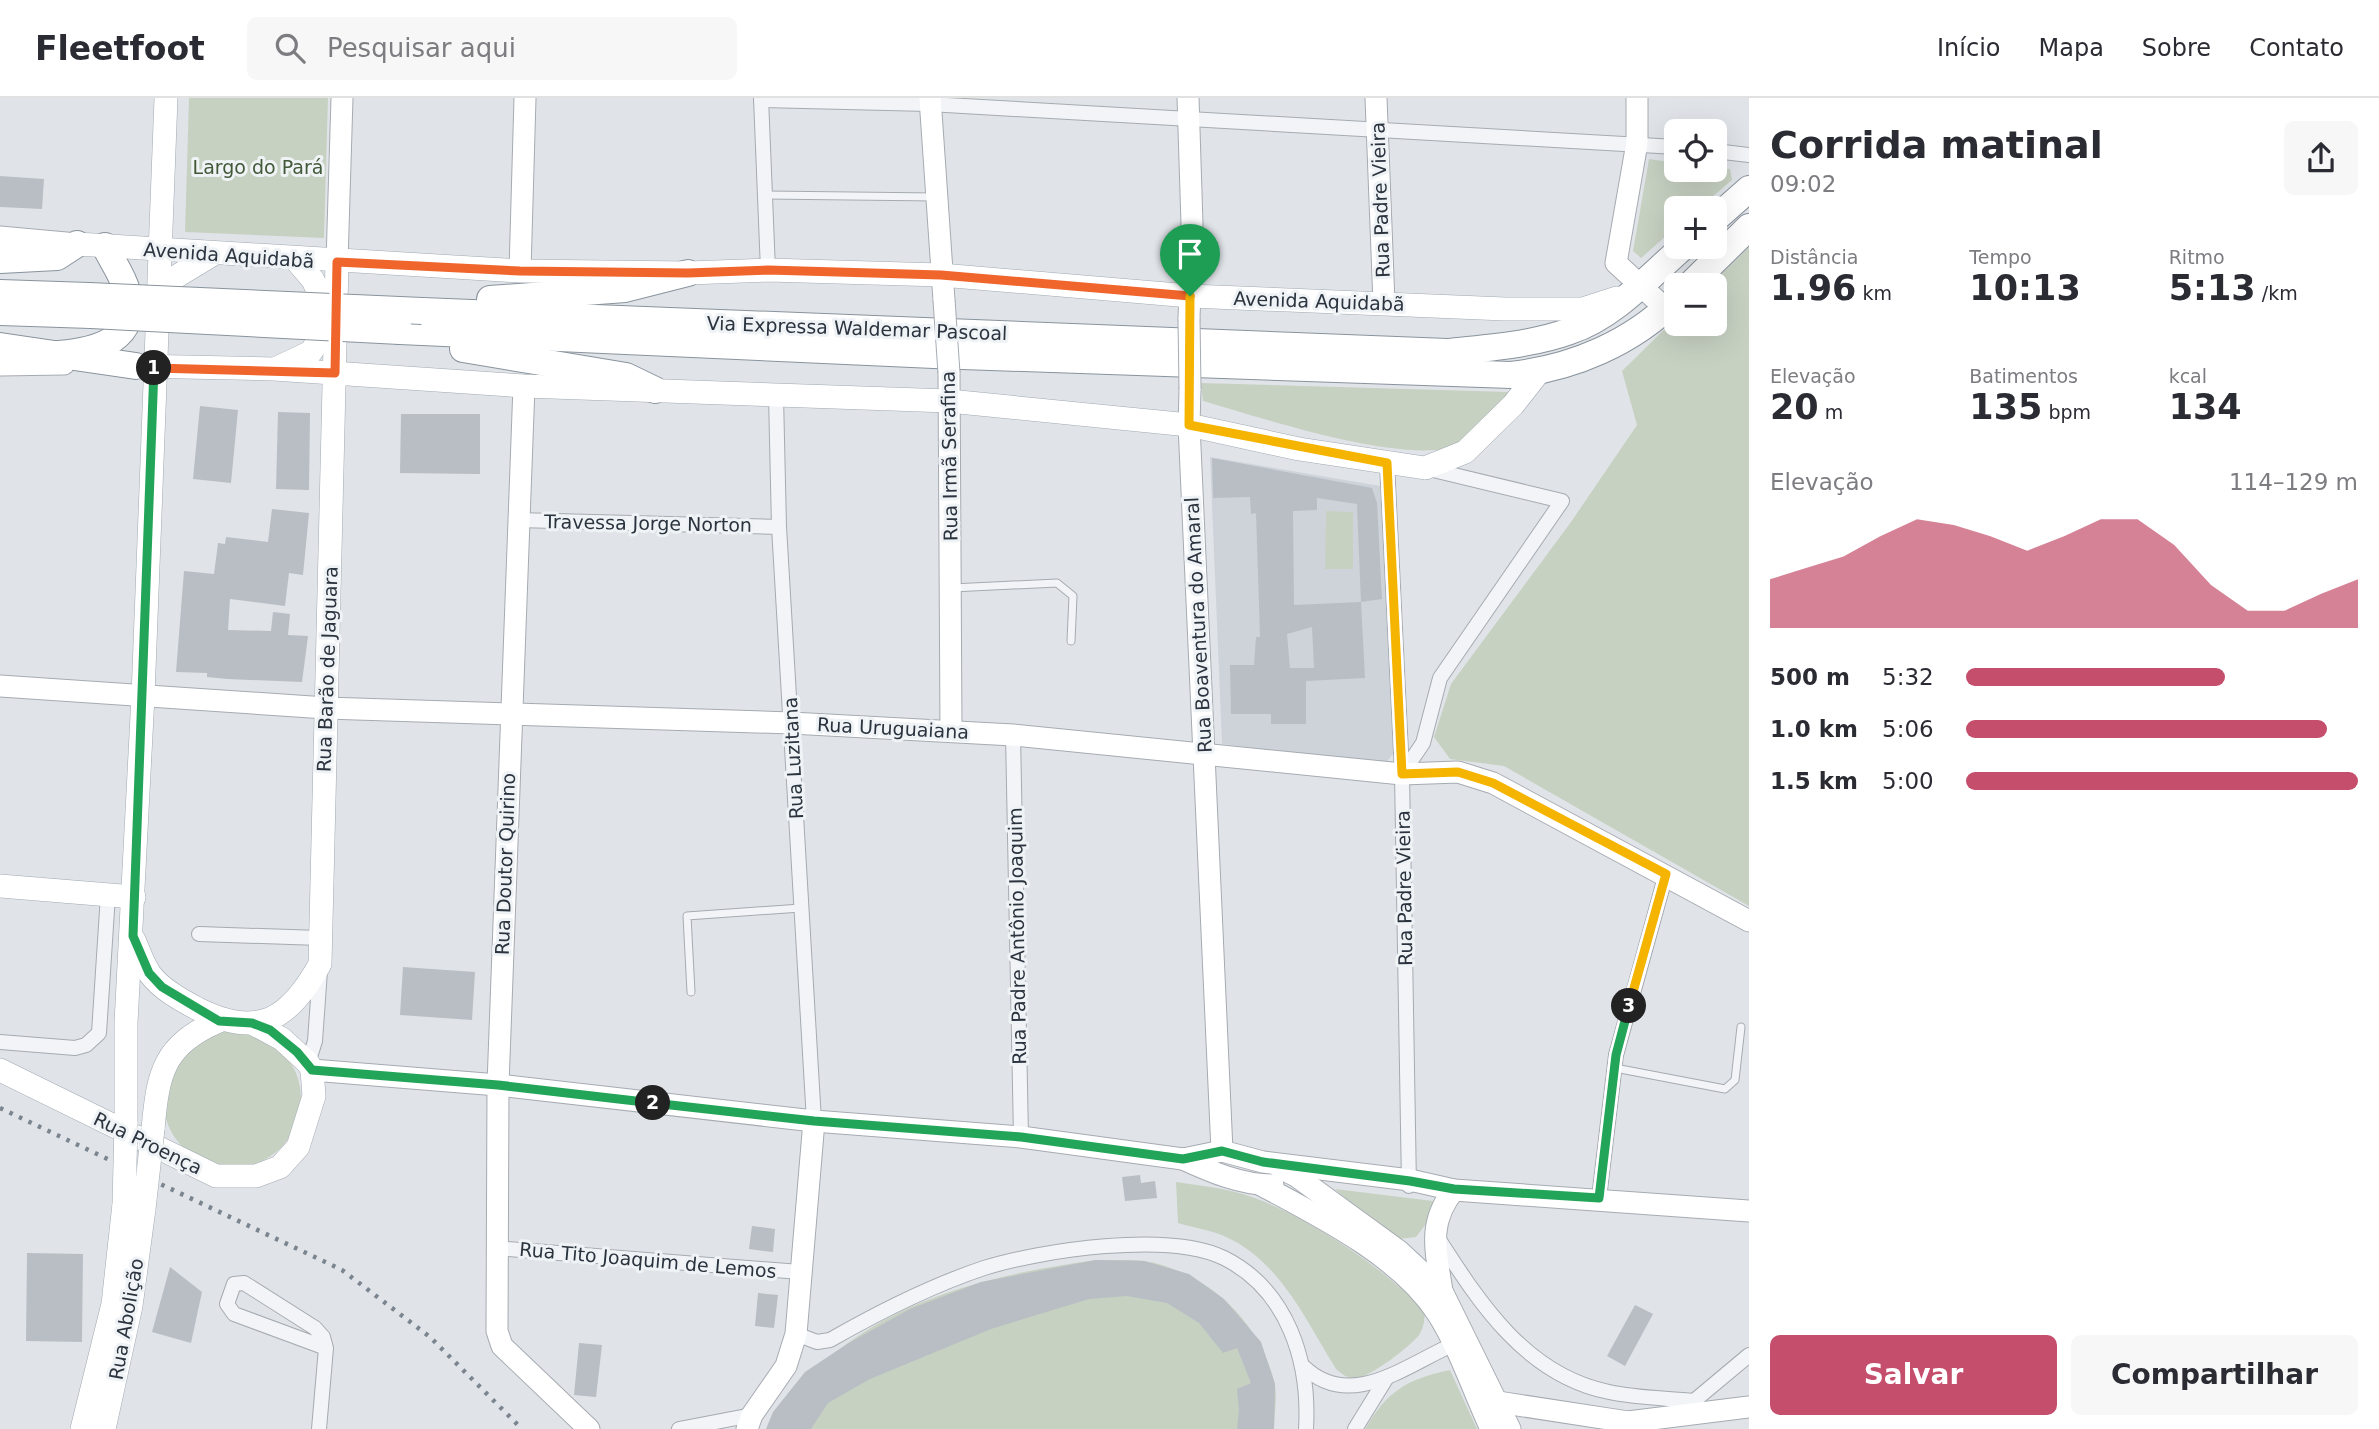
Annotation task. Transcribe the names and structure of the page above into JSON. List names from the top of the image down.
{
  "streets": {
    "highway": ["Via Expressa Waldemar Pascoal"],
    "main road": [
      "Rua Padre Vieira",
      "Avenida Aquidabã",
      "Rua Irmã Serafina",
      "Rua Boaventura do Amaral",
      "Rua Barão de Jaguara",
      "Rua Uruguaiana",
      "Rua Doutor Quirino",
      "Rua Proença",
      "Rua Abolição"
    ],
    "street": [
      "Travessa Jorge Norton",
      "Rua Luzitana",
      "Rua Padre Antônio Joaquim",
      "Rua Tito Joaquim de Lemos"
    ]
  },
  "crossings": [
    ["Rua Padre Vieira", "Avenida Aquidabã"],
    ["Rua Padre Vieira", "Rua Uruguaiana"],
    ["Avenida Aquidabã", "Via Expressa Waldemar Pascoal"],
    ["Avenida Aquidabã", "Rua Irmã Serafina"],
    ["Avenida Aquidabã", "Rua Boaventura do Amaral"],
    ["Avenida Aquidabã", "Rua Barão de Jaguara"],
    ["Rua Irmã Serafina", "Rua Uruguaiana"],
    ["Travessa Jorge Norton", "Rua Luzitana"],
    ["Travessa Jorge Norton", "Rua Doutor Quirino"],
    ["Rua Boaventura do Amaral", "Rua Uruguaiana"],
    ["Rua Barão de Jaguara", "Rua Uruguaiana"],
    ["Rua Uruguaiana", "Rua Luzitana"],
    ["Rua Uruguaiana", "Rua Doutor Quirino"],
    ["Rua Uruguaiana", "Rua Padre Antônio Joaquim"],
    ["Rua Doutor Quirino", "Rua Tito Joaquim de Lemos"]
  ],
  "parks": ["Largo do Pará"],
  "page": {
    "header": "Fleetfoot",
    "search": "Pesquisar aqui",
    "nav": [
      "Início",
      "Mapa",
      "Sobre",
      "Contato"
    ],
    "heading": ["Corrida matinal", "09:02"],
    "map_buttons": ["+", "−"],
    "stats": [
      ["Distância", "1.96 km"],
      ["Tempo", "10:13"],
      ["Ritmo", "5:13 /km"],
      ["Elevação", "20 m"],
      ["Batimentos", "135 bpm"],
      ["kcal", "134"]
    ],
    "pins": ["1", "3", "2"],
    "chart": ["Elevação", "114–129 m"],
    "list": [
      {
        "name": "500 m",
        "note": "5:32"
      },
      {
        "name": "1.0 km",
        "note": "5:06"
      },
      {
        "name": "1.5 km",
        "note": "5:00"
      }
    ],
    "buttons": ["Salvar", "Compartilhar"]
  }
}
